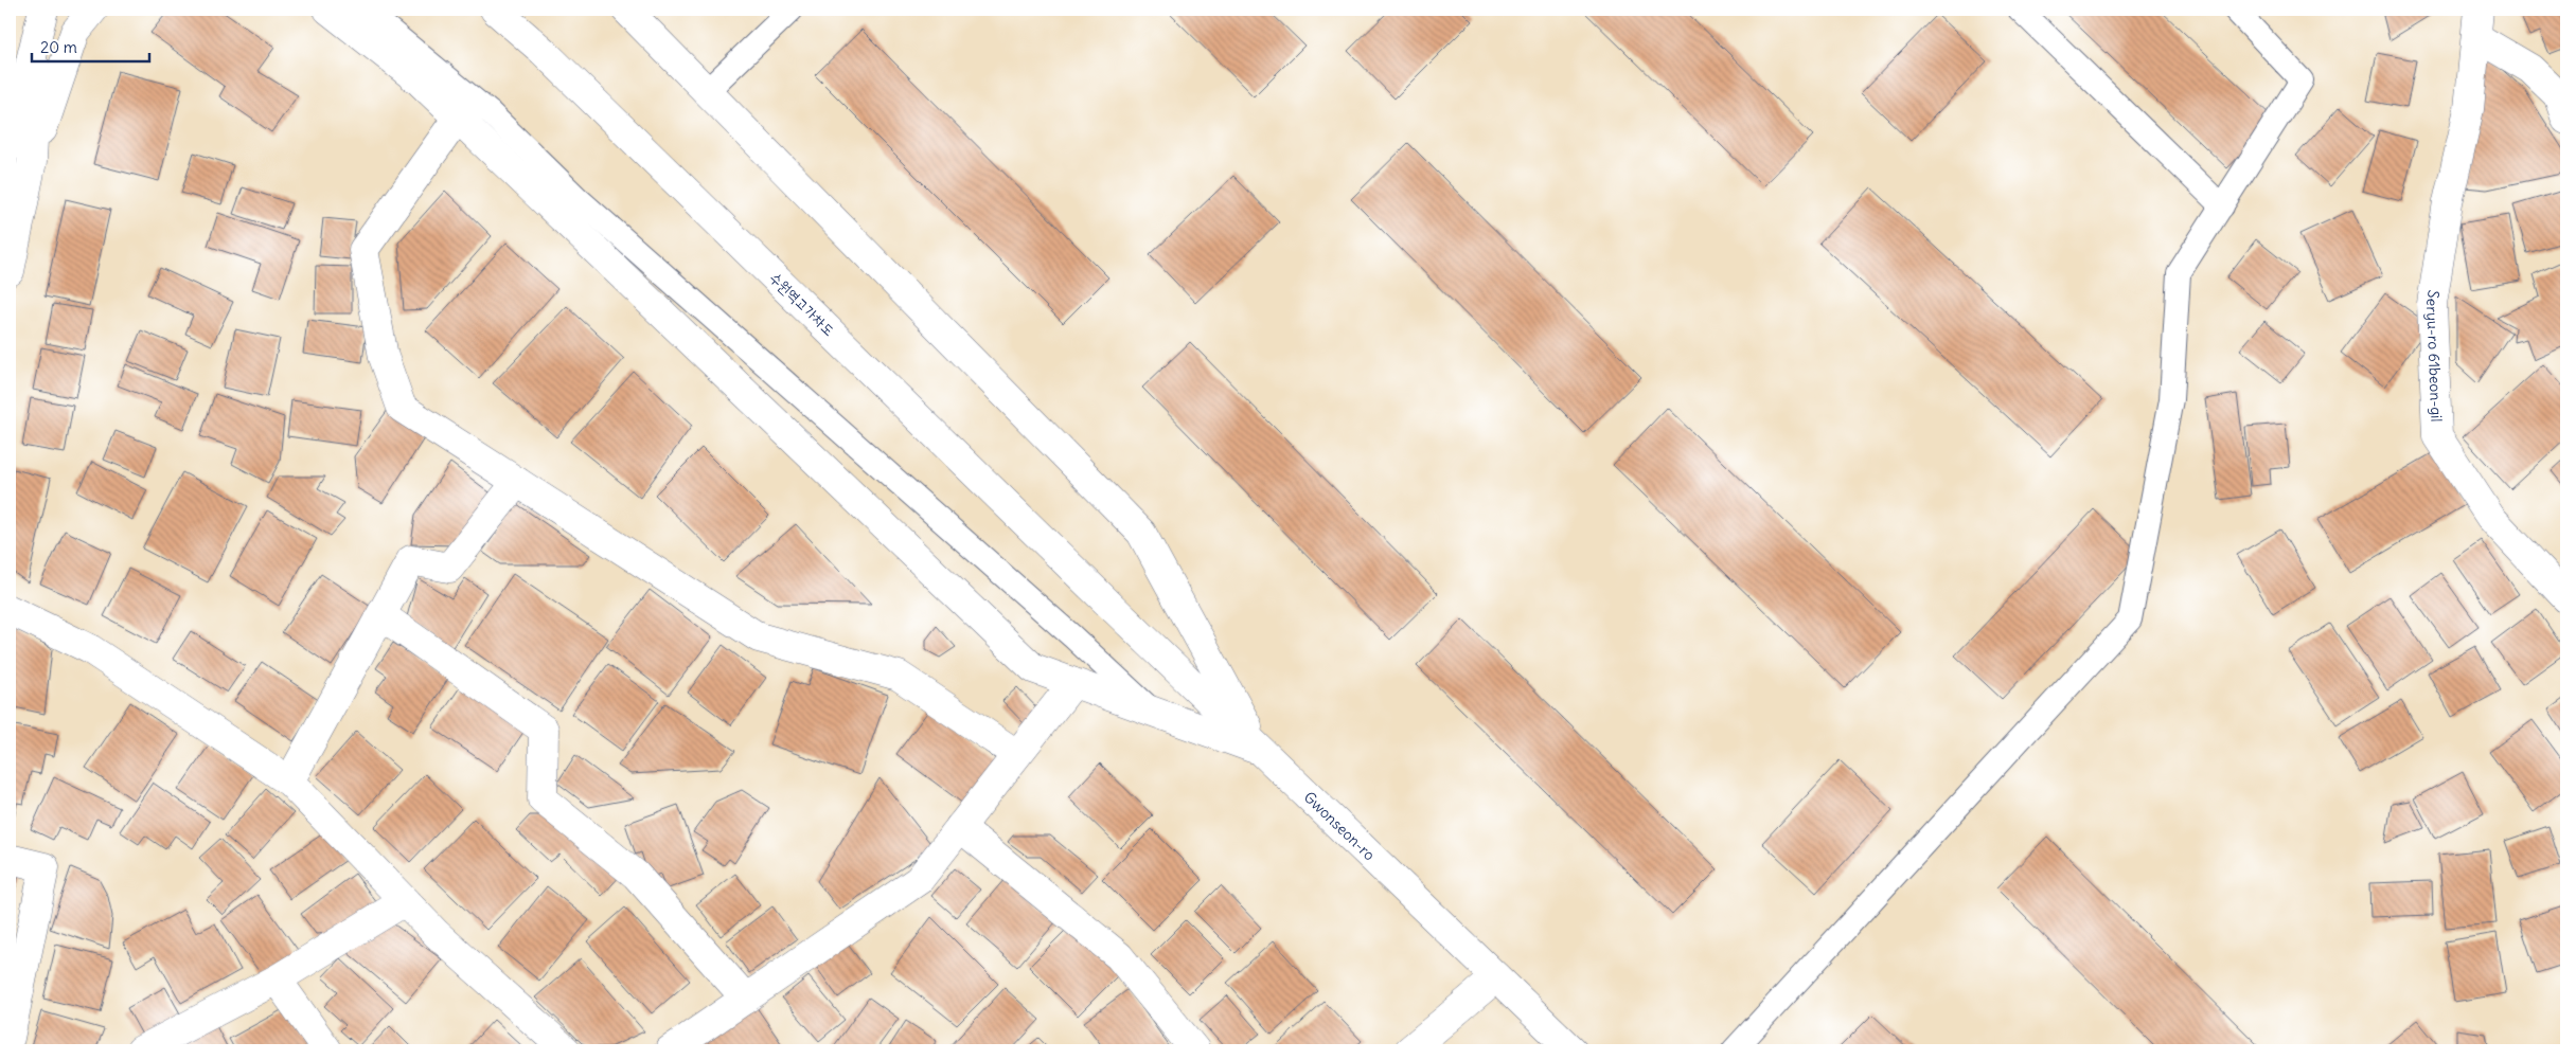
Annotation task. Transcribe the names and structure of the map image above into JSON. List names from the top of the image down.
{
  "streets": {
    "street": ["수원역고가차도", "Seryu-ro 61beon-gil", "Gwonseon-ro"]
  },
  "crossings": [
    ["수원역고가차도", "Gwonseon-ro"]
  ],
  "scale_bar": "20 m"
}
